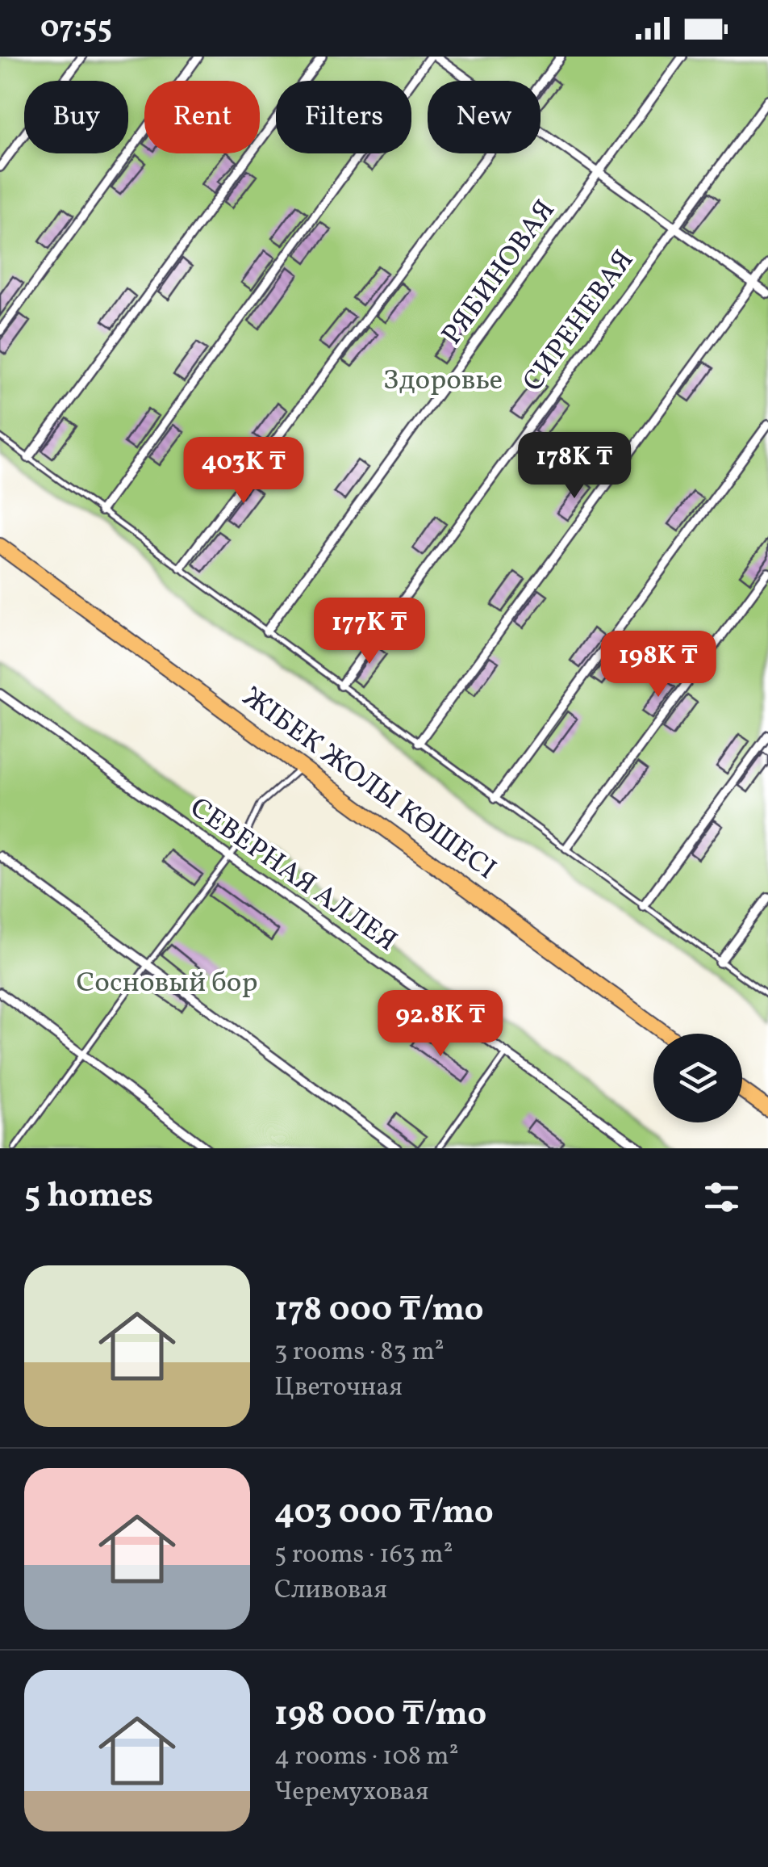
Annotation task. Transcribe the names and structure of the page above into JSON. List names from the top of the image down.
{
  "streets": {
    "highway": ["ЖІБЕК ЖОЛЫ КӨШЕСІ"],
    "street": ["РЯБИНОВАЯ", "СИРЕНЕВАЯ", "СЕВЕРНАЯ АЛЛЕЯ"]
  },
  "parks": ["Здоровье", "Сосновый бор"],
  "page": {
    "status": "07:55",
    "chip": [
      "Buy",
      "Rent",
      "Filters",
      "New"
    ],
    "price": [
      "178K ₸",
      "403K ₸",
      "177K ₸",
      "198K ₸",
      "92.8K ₸"
    ],
    "heading": "5 homes",
    "list": [
      {
        "name": "178 000 ₸/mo",
        "note": "3 rooms · 83 m² · Цветочная"
      },
      {
        "name": "403 000 ₸/mo",
        "note": "5 rooms · 163 m² · Сливовая"
      },
      {
        "name": "198 000 ₸/mo",
        "note": "4 rooms · 108 m² · Черемуховая"
      }
    ]
  }
}
